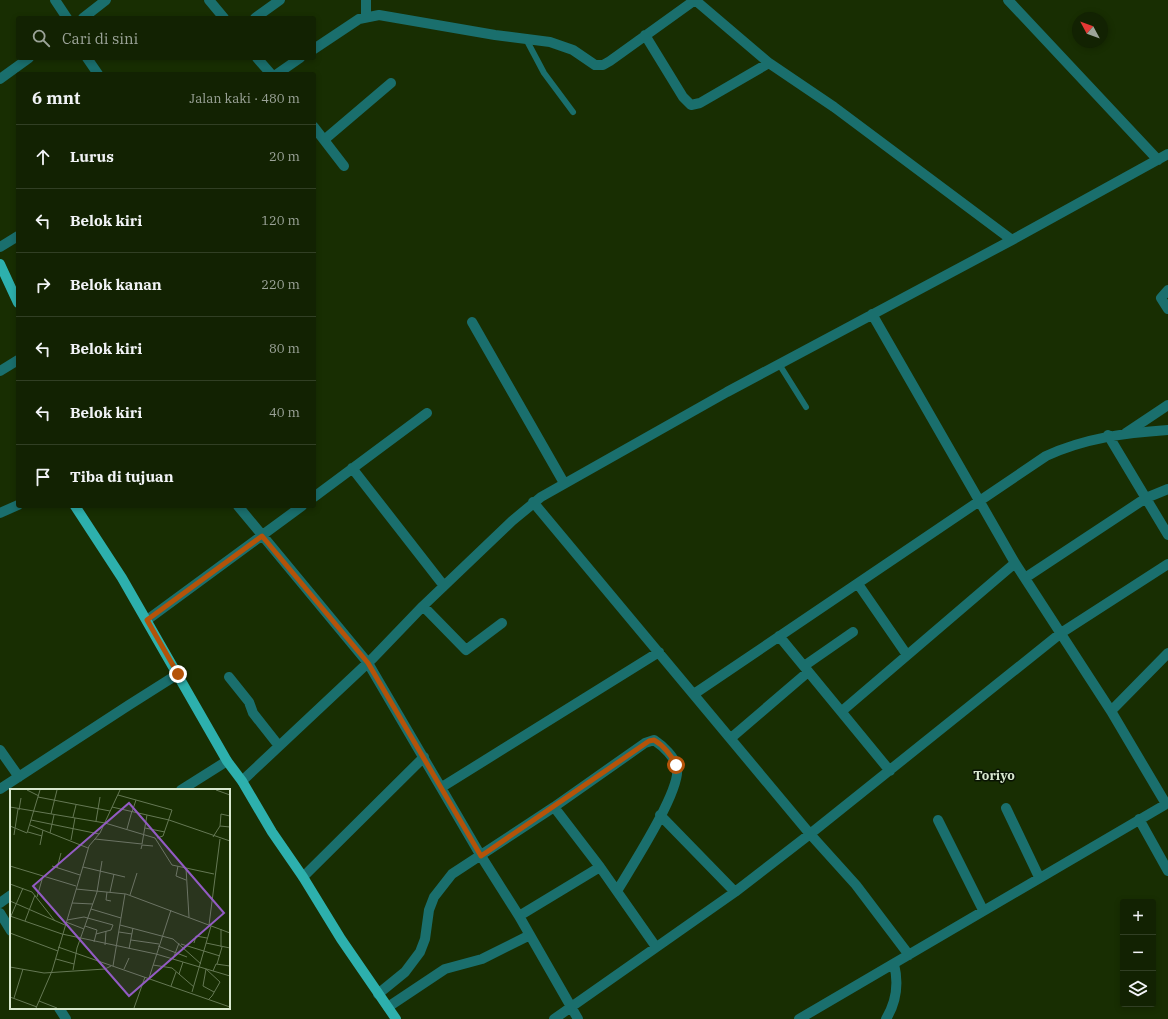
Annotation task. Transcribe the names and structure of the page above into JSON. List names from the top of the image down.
{
  "districts": ["Toriyo"],
  "north": "top left",
  "page": {
    "search": "Cari di sini",
    "heading": ["6 mnt", "Jalan kaki · 480 m"],
    "list": [
      ["Lurus", "20 m"],
      ["Belok kiri", "120 m"],
      ["Belok kanan", "220 m"],
      ["Belok kiri", "80 m"],
      ["Belok kiri", "40 m"],
      "Tiba di tujuan"
    ],
    "map_buttons": ["+", "−"]
  }
}
